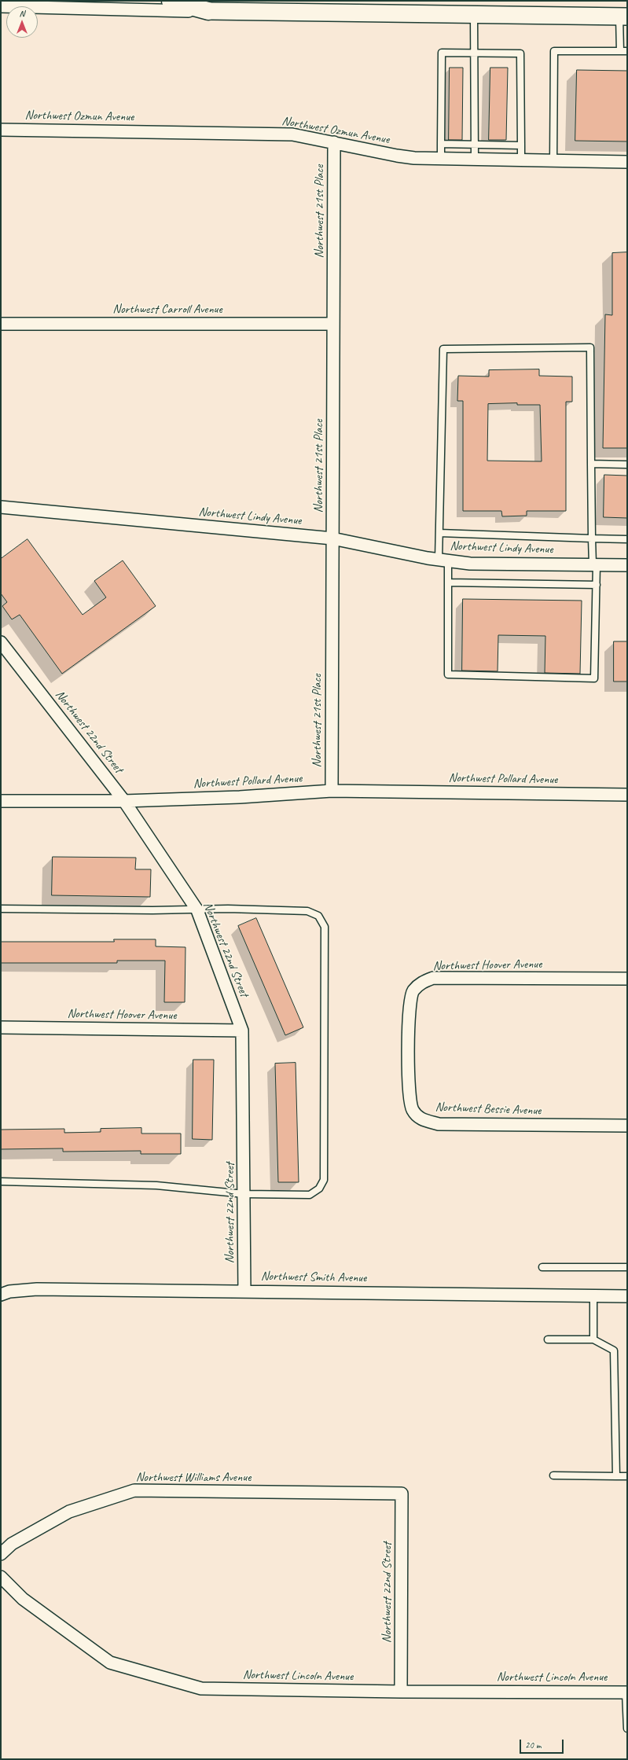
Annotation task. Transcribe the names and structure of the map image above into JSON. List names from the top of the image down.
{
  "streets": {
    "street": [
      "Northwest Ozmun Avenue",
      "Northwest 21st Place",
      "Northwest Carroll Avenue",
      "Northwest Lindy Avenue",
      "Northwest 22nd Street",
      "Northwest Pollard Avenue",
      "Northwest Hoover Avenue",
      "Northwest Bessie Avenue",
      "Northwest Smith Avenue",
      "Northwest Williams Avenue",
      "Northwest Lincoln Avenue"
    ]
  },
  "crossings": [
    ["Northwest Ozmun Avenue", "Northwest 21st Place"],
    ["Northwest 21st Place", "Northwest Carroll Avenue"],
    ["Northwest 21st Place", "Northwest Lindy Avenue"],
    ["Northwest 21st Place", "Northwest Pollard Avenue"],
    ["Northwest 22nd Street", "Northwest Pollard Avenue"],
    ["Northwest 22nd Street", "Northwest Hoover Avenue"],
    ["Northwest 22nd Street", "Northwest Smith Avenue"],
    ["Northwest 22nd Street", "Northwest Williams Avenue"],
    ["Northwest 22nd Street", "Northwest Lincoln Avenue"],
    ["Northwest Hoover Avenue", "Northwest Bessie Avenue"]
  ],
  "scale_bar": "20 m",
  "north": "top"
}
